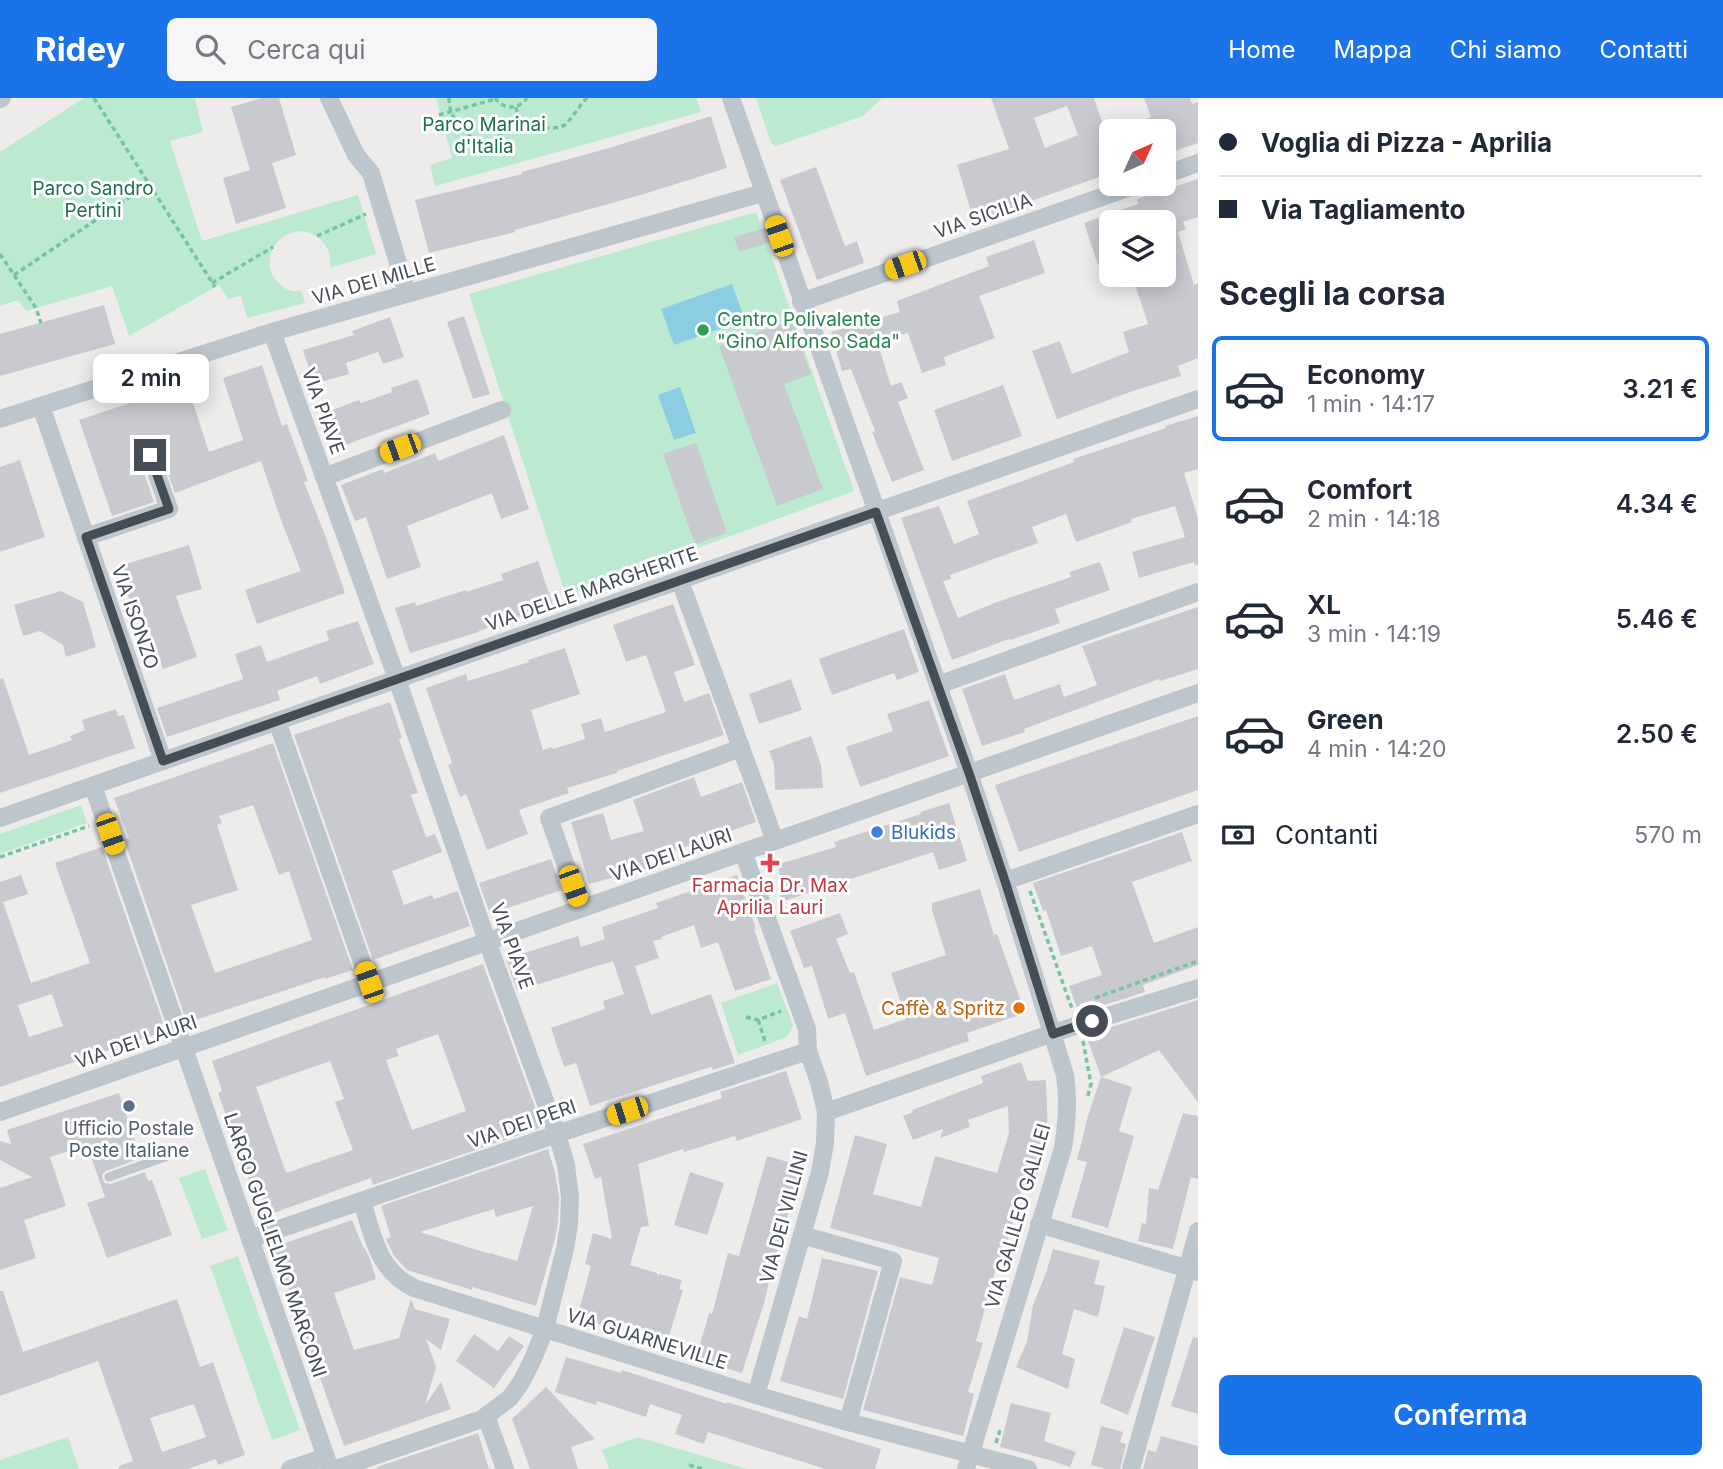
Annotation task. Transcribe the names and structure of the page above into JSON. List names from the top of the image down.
{
  "streets": {
    "street": [
      "VIA SICILIA",
      "VIA DEI MILLE",
      "VIA PIAVE",
      "VIA DELLE MARGHERITE",
      "VIA ISONZO",
      "VIA DEI LAURI",
      "VIA DEI PERI",
      "VIA GALILEO GALILEI",
      "VIA DEI VILLINI",
      "LARGO GUGLIELMO MARCONI",
      "VIA GUARNEVILLE"
    ]
  },
  "crossings": [
    ["VIA SICILIA", "VIA GALILEO GALILEI"],
    ["VIA DEI MILLE", "VIA PIAVE"],
    ["VIA DEI MILLE", "VIA ISONZO"],
    ["VIA DEI MILLE", "VIA GALILEO GALILEI"],
    ["VIA PIAVE", "VIA DELLE MARGHERITE"],
    ["VIA PIAVE", "VIA DEI LAURI"],
    ["VIA PIAVE", "VIA DEI PERI"],
    ["VIA PIAVE", "LARGO GUGLIELMO MARCONI"],
    ["VIA PIAVE", "VIA GUARNEVILLE"],
    ["VIA DELLE MARGHERITE", "VIA ISONZO"],
    ["VIA DELLE MARGHERITE", "VIA GALILEO GALILEI"],
    ["VIA DELLE MARGHERITE", "LARGO GUGLIELMO MARCONI"],
    ["VIA DEI LAURI", "VIA GALILEO GALILEI"],
    ["VIA DEI LAURI", "VIA DEI VILLINI"],
    ["VIA DEI LAURI", "LARGO GUGLIELMO MARCONI"],
    ["VIA DEI PERI", "VIA DEI VILLINI"],
    ["VIA DEI PERI", "LARGO GUGLIELMO MARCONI"],
    ["VIA DEI PERI", "VIA GUARNEVILLE"],
    ["VIA GALILEO GALILEI", "VIA GUARNEVILLE"],
    ["VIA DEI VILLINI", "VIA GUARNEVILLE"]
  ],
  "parks": ["Parco Marinai d'Italia", "Parco Sandro Pertini"],
  "places": {
    "other": [
      "Centro Polivalente \"Gino Alfonso Sada\"",
      "Blukids",
      "Caffè & Spritz",
      "Ufficio Postale Poste Italiane"
    ],
    "health": ["Farmacia Dr. Max Aprilia Lauri"]
  },
  "north": "top right",
  "page": {
    "header": "Ridey",
    "search": "Cerca qui",
    "nav": [
      "Home",
      "Mappa",
      "Chi siamo",
      "Contatti"
    ],
    "banner": ["Voglia di Pizza - Aprilia", "Via Tagliamento"],
    "heading": "Scegli la corsa",
    "list": [
      {
        "name": "Economy",
        "note": "1 min · 14:17",
        "value": "3.21 €"
      },
      {
        "name": "Comfort",
        "note": "2 min · 14:18",
        "value": "4.34 €"
      },
      {
        "name": "XL",
        "note": "3 min · 14:19",
        "value": "5.46 €"
      },
      {
        "name": "Green",
        "note": "4 min · 14:20",
        "value": "2.50 €"
      }
    ],
    "bubble": "2 min",
    "pay": ["Contanti", "570 m"],
    "buttons": "Conferma"
  }
}
